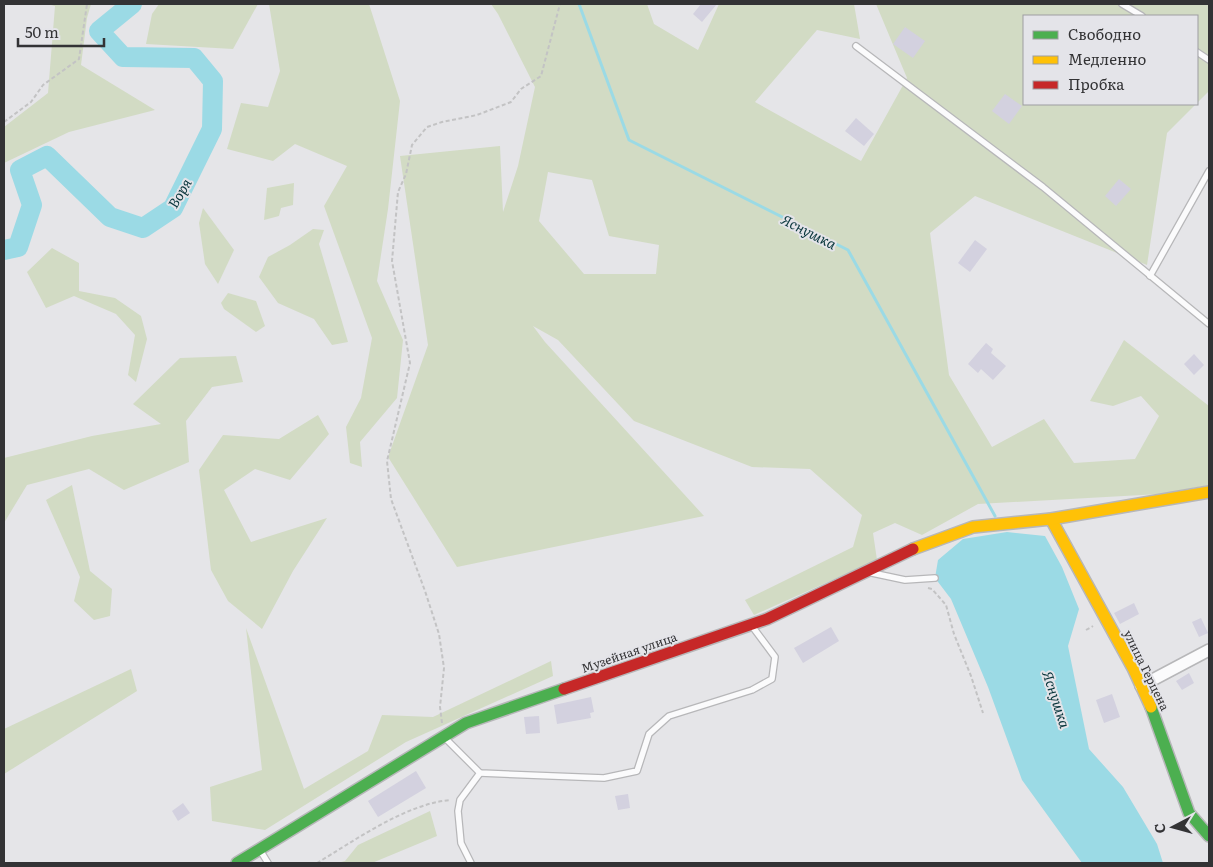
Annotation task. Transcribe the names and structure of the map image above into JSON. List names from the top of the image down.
{
  "streets": {
    "street": ["Музейная улица", "улица Герцена"]
  },
  "crossings": [
    ["Музейная улица", "улица Герцена"]
  ],
  "water": ["Воря", "Яснушка"],
  "legend": ["Свободно", "Медленно", "Пробка"],
  "scale_bar": "50 m",
  "north": "left"
}
